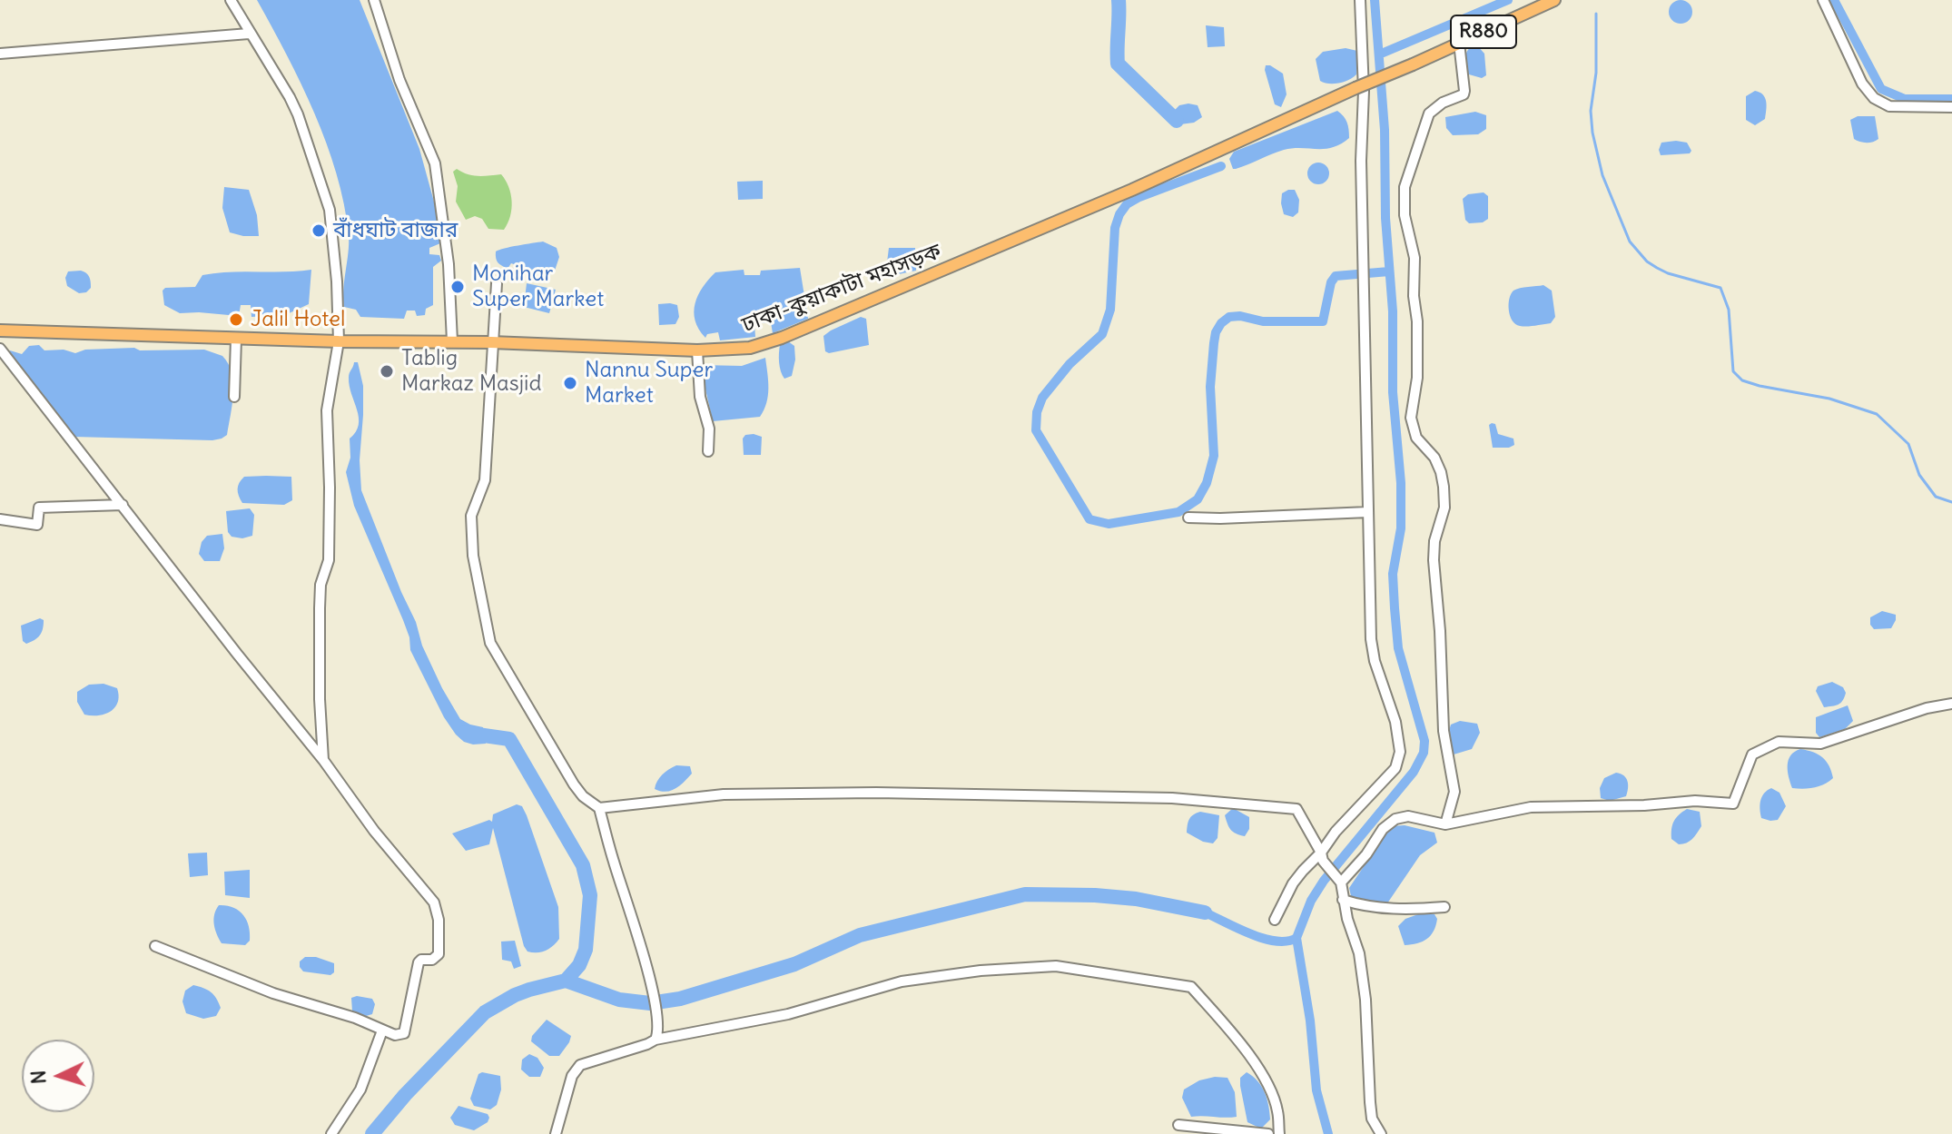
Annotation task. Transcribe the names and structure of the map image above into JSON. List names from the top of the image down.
{
  "streets": {
    "main road": ["R880", "ঢাকা-কুয়াকাটা মহাসড়ক"]
  },
  "places": [
    "বাঁধঘাট বাজার",
    "Monihar Super Market",
    "Jalil Hotel",
    "Tablig Markaz Masjid",
    "Nannu Super Market"
  ],
  "north": "left"
}
